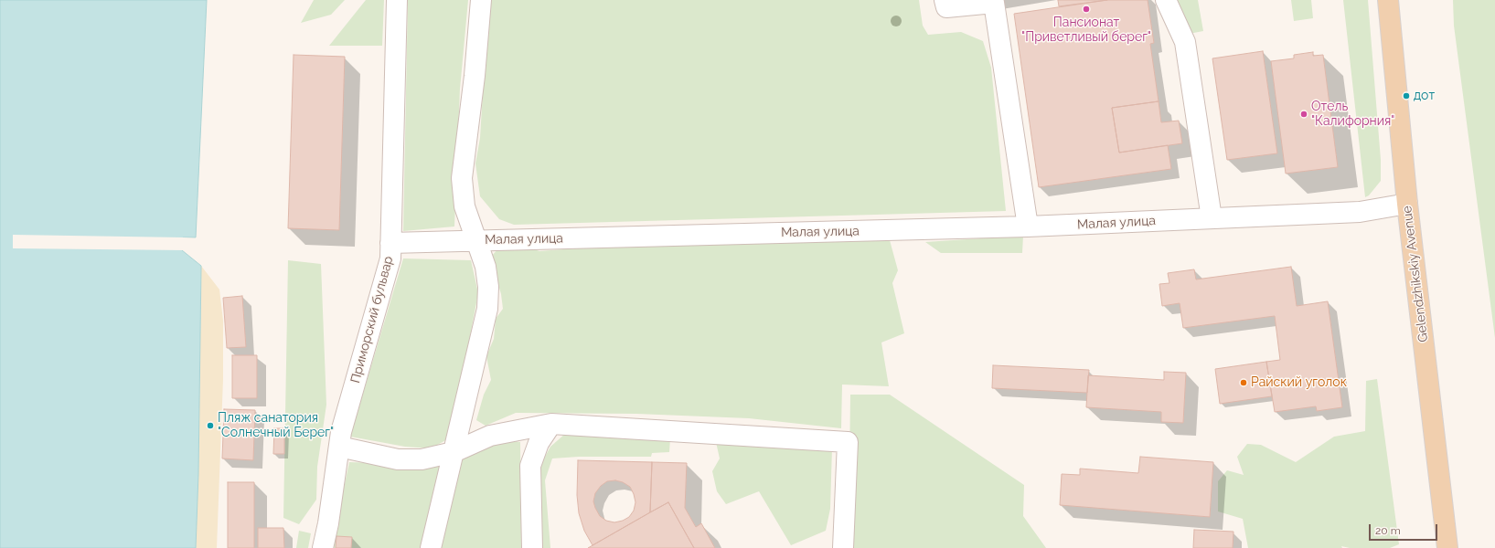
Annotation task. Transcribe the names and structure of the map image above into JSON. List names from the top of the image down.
{
  "streets": {
    "main road": ["Gelendzhikskiy Avenue"],
    "street": ["Малая улица", "Приморский бульвар"]
  },
  "crossings": [
    ["Малая улица", "Gelendzhikskiy Avenue"]
  ],
  "places": [
    "Пансионат \"Приветливый берег\"",
    "дот",
    "Отель \"Калифорния\"",
    "Райский уголок",
    "Пляж санатория \"Солнечный Берег\""
  ],
  "scale_bar": "20 m"
}
